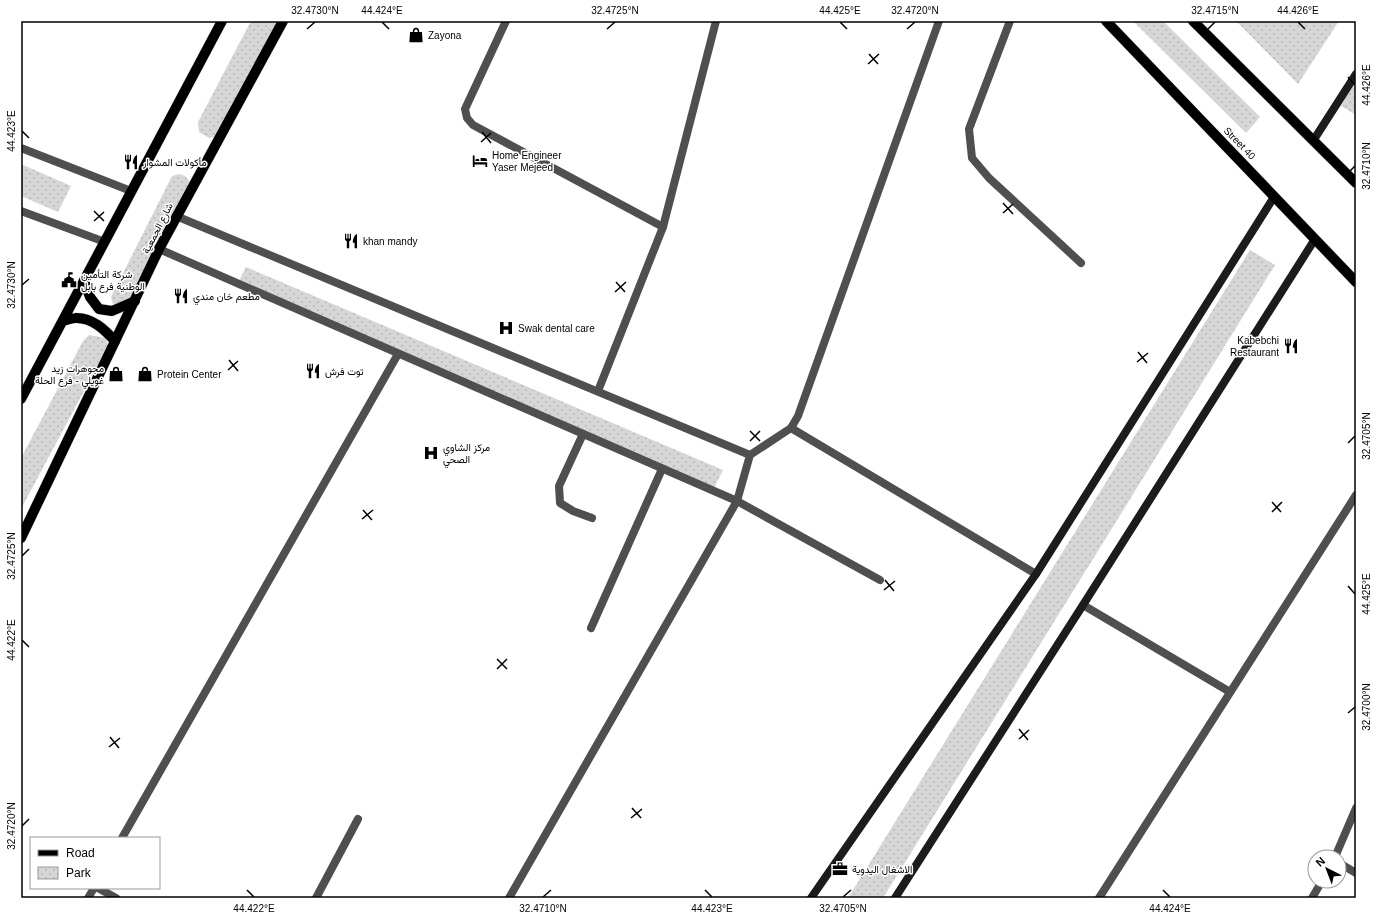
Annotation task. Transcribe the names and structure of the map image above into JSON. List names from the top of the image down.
{
  "streets": {
    "main road": ["Street 40", "شارع الجمعية"]
  },
  "places": {
    "shop": ["Zayona", "مجوهرات زيد غويلي - فرع الحلة", "Protein Center"],
    "hotel": ["Home Engineer Yaser Mejeed"],
    "restaurant": [
      "مأكولات المشوار",
      "khan mandy",
      "مطعم خان مندي",
      "Kabebchi Restaurant",
      "توت فرش"
    ],
    "public building": ["شركة التأمين الوطنية فرع بابل"],
    "hospital": ["Swak dental care", "مركز الشاوي الصحي"],
    "office": ["الاشغال اليدوية"]
  },
  "legend": ["Road", "Park"],
  "north": "top left",
  "coordinates": [
    "32.4730°N",
    "44.424°E",
    "32.4725°N",
    "44.425°E",
    "32.4720°N",
    "32.4715°N",
    "44.426°E",
    "44.423°E",
    "32.4710°N",
    "32.4705°N",
    "44.422°E",
    "32.4700°N"
  ]
}
